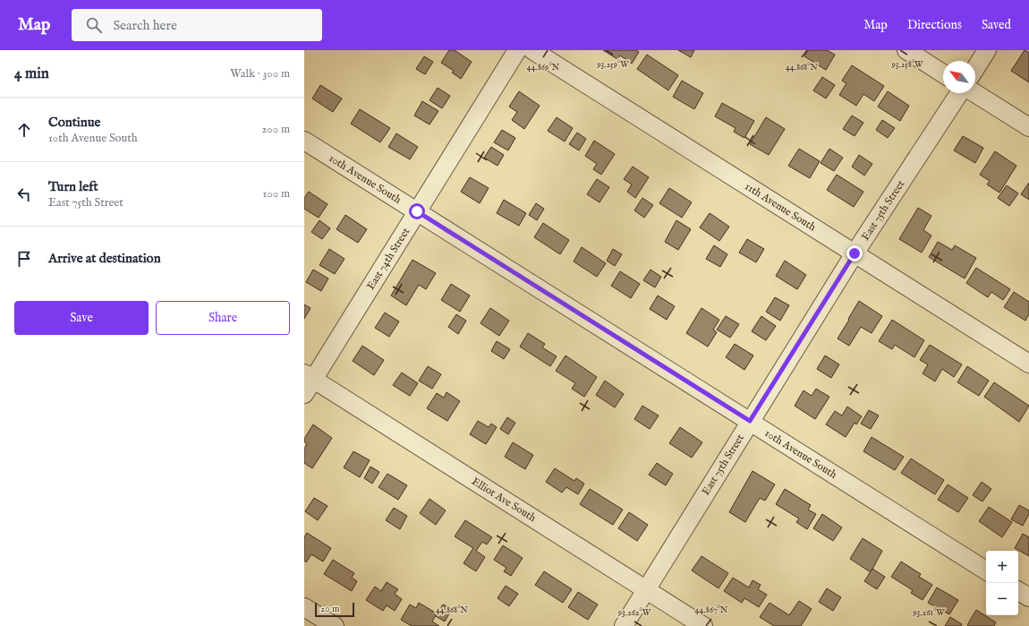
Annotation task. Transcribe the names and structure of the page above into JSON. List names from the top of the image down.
{
  "streets": {
    "street": [
      "10th Avenue South",
      "11th Avenue South",
      "East 75th Street",
      "East 74th Street",
      "Elliot Ave South"
    ]
  },
  "crossings": [
    ["10th Avenue South", "East 75th Street"],
    ["10th Avenue South", "East 74th Street"],
    ["11th Avenue South", "East 75th Street"],
    ["East 75th Street", "Elliot Ave South"],
    ["East 74th Street", "Elliot Ave South"]
  ],
  "scale_bar": "20 m",
  "north": "top left",
  "page": {
    "header": "Map",
    "search": "Search here",
    "nav": ["Map", "Directions", "Saved"],
    "heading": ["4 min", "Walk · 300 m"],
    "list": [
      ["Continue", "10th Avenue South", "200 m"],
      ["Turn left", "East 75th Street", "100 m"],
      "Arrive at destination"
    ],
    "buttons": ["Save", "Share"],
    "map_buttons": ["+", "−"],
    "scale": "20 m"
  },
  "coordinates": [
    "93.258°W",
    "93.259°W",
    "44.869°N",
    "44.868°N",
    "44.867°N",
    "93.262°W",
    "93.261°W"
  ]
}
